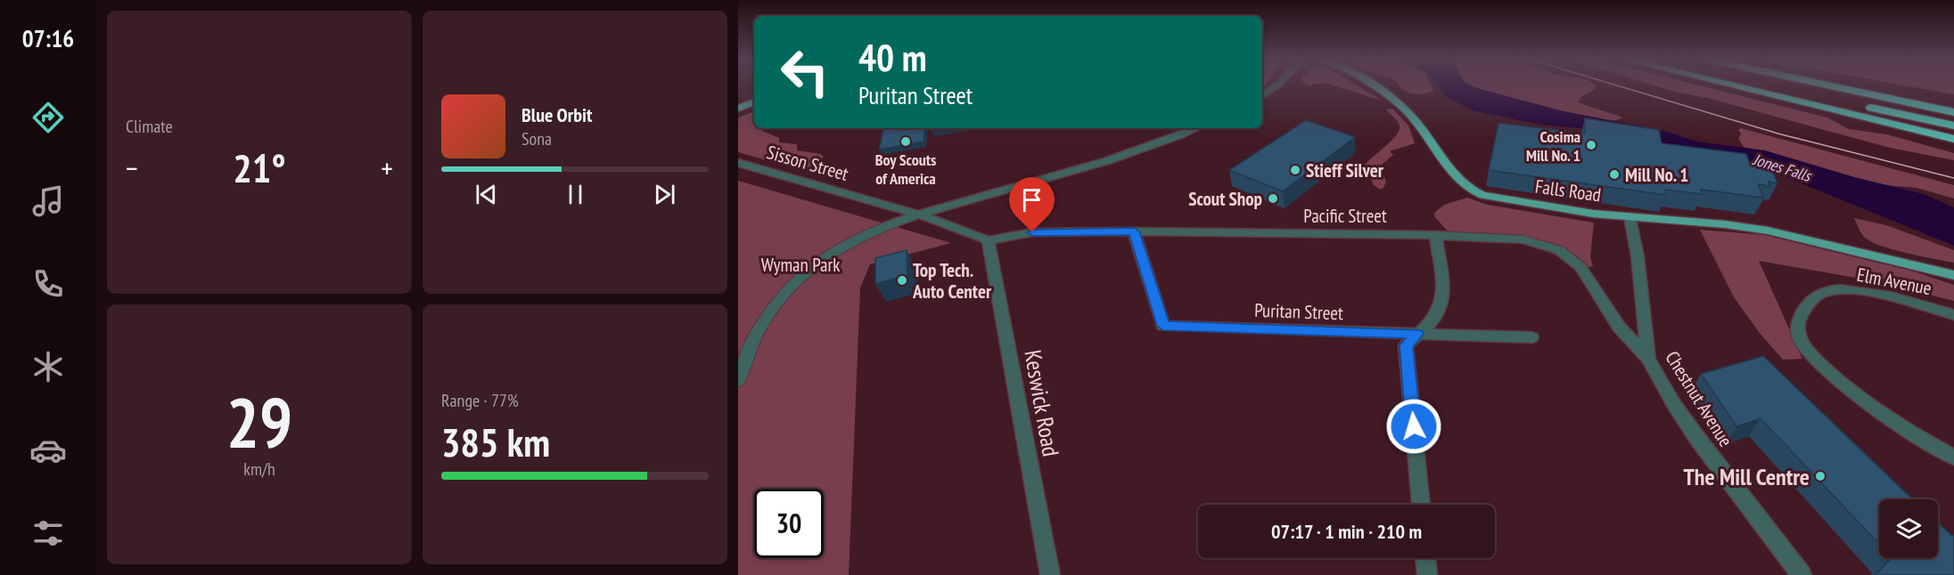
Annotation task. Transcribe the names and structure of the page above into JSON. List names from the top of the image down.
{
  "streets": {
    "main road": ["Falls Road"],
    "street": [
      "Sisson Street",
      "Pacific Street",
      "Elm Avenue",
      "Puritan Street",
      "Chestnut Avenue",
      "Keswick Road"
    ]
  },
  "crossings": [
    ["Sisson Street", "Pacific Street"],
    ["Sisson Street", "Keswick Road"],
    ["Falls Road", "Chestnut Avenue"],
    ["Pacific Street", "Puritan Street"],
    ["Pacific Street", "Chestnut Avenue"],
    ["Pacific Street", "Keswick Road"]
  ],
  "water": ["Jones Falls"],
  "parks": ["Wyman Park"],
  "places": [
    "Boy Scouts of America",
    "Cosima Mill No. 1",
    "Stieff Silver",
    "Mill No. 1",
    "Scout Shop",
    "Top Tech. Auto Center",
    "The Mill Centre"
  ],
  "page": {
    "tabs": "07:16",
    "tile": [
      "Climate",
      ["29", "km/h"],
      ["Range · 77%", "385 km"]
    ],
    "turn": ["40 m", "Puritan Street"],
    "song": ["Blue Orbit", "Sona"],
    "heat": ["−", "21°", "+"],
    "limit": "30",
    "trip": "07:17 · 1 min · 210 m"
  }
}
